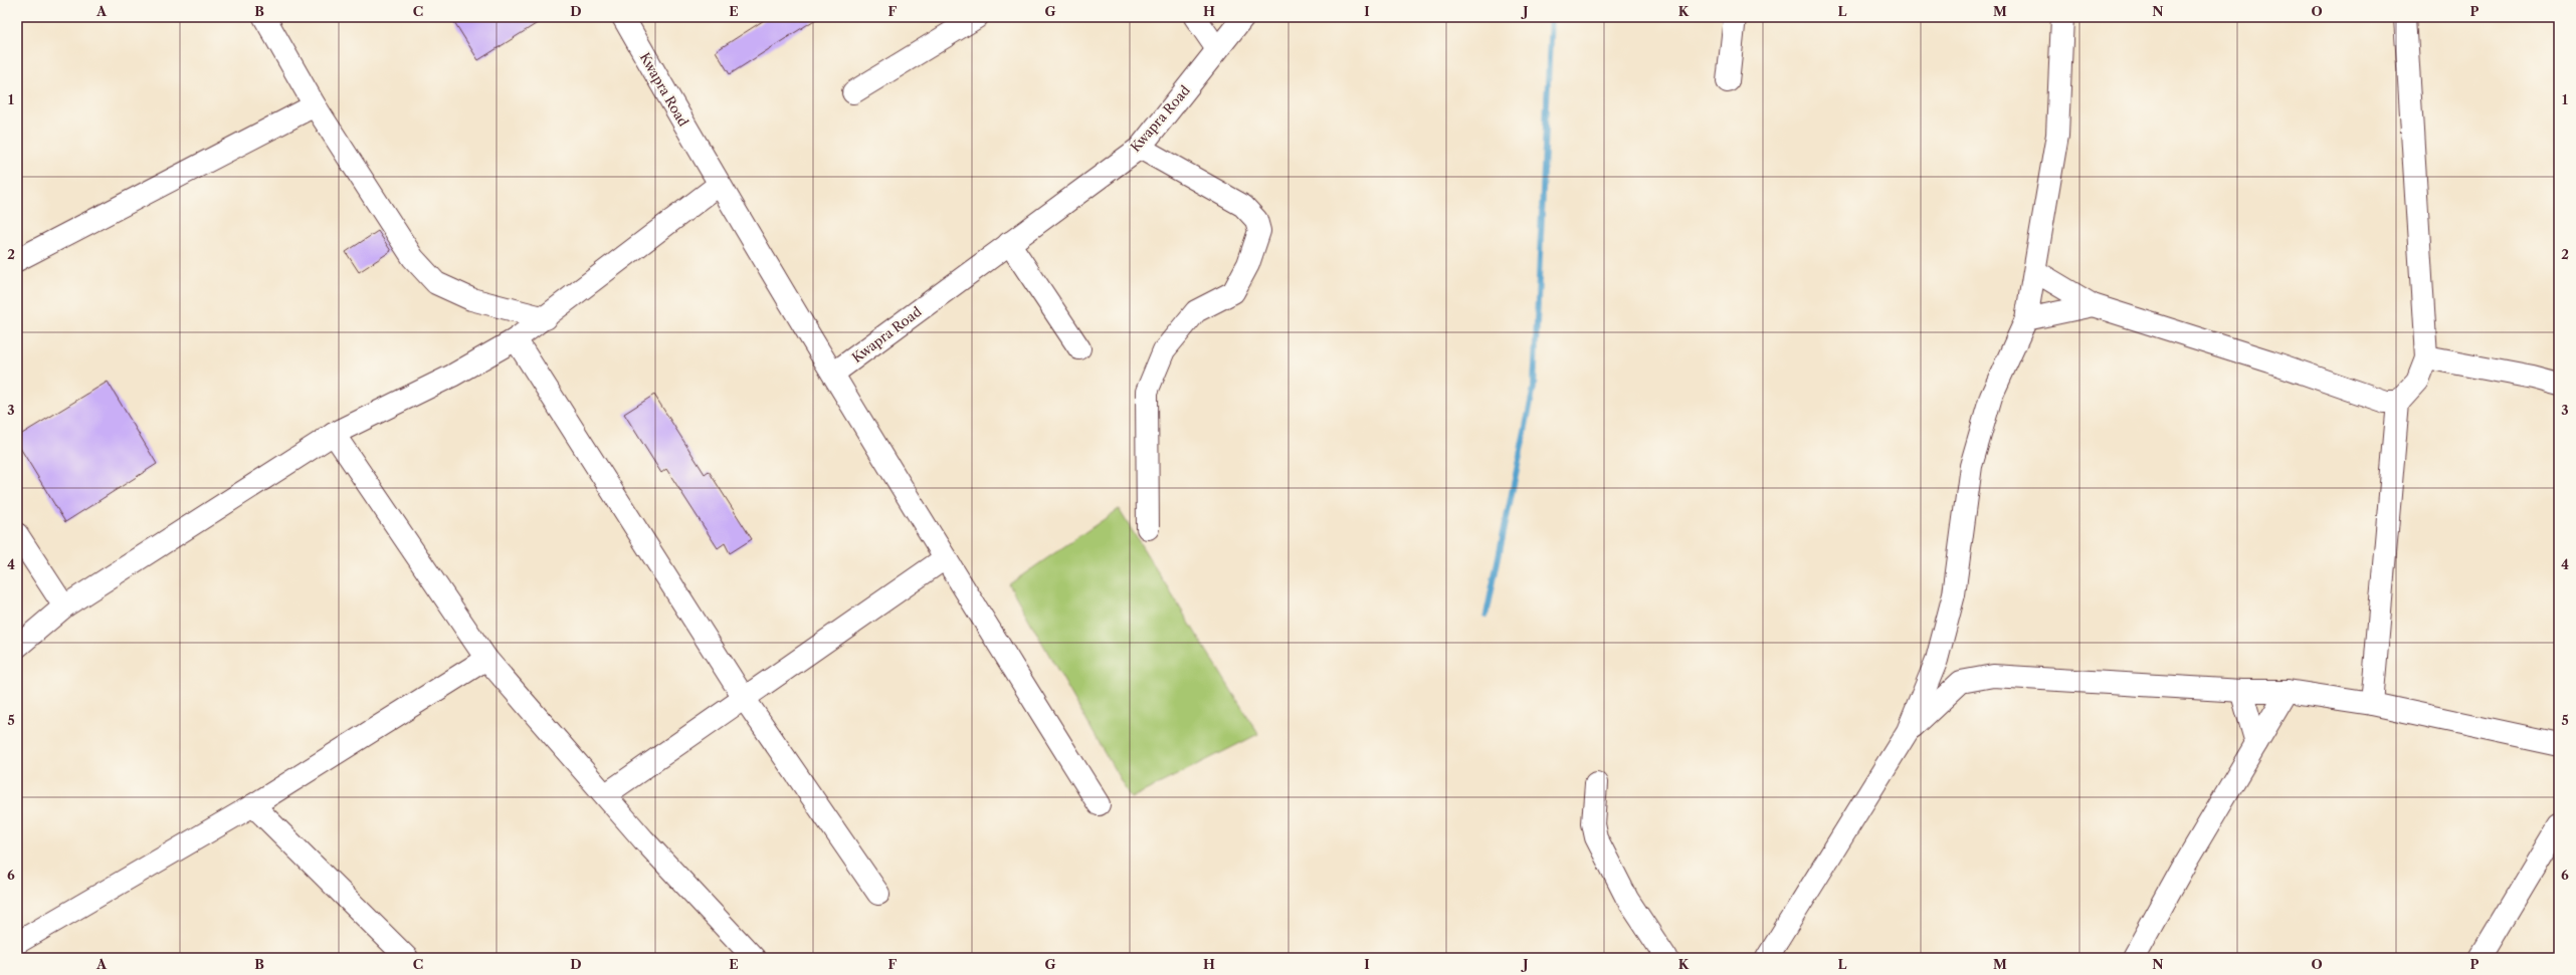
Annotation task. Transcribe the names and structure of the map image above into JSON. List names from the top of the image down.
{
  "streets": {
    "street": ["Kwapra Road"]
  },
  "grid": {
    "columns": [
      "A",
      "B",
      "C",
      "D",
      "E",
      "F",
      "G",
      "H",
      "I",
      "J",
      "K",
      "L",
      "M",
      "N",
      "O",
      "P"
    ],
    "rows": [
      "1",
      "2",
      "3",
      "4",
      "5",
      "6"
    ]
  }
}
